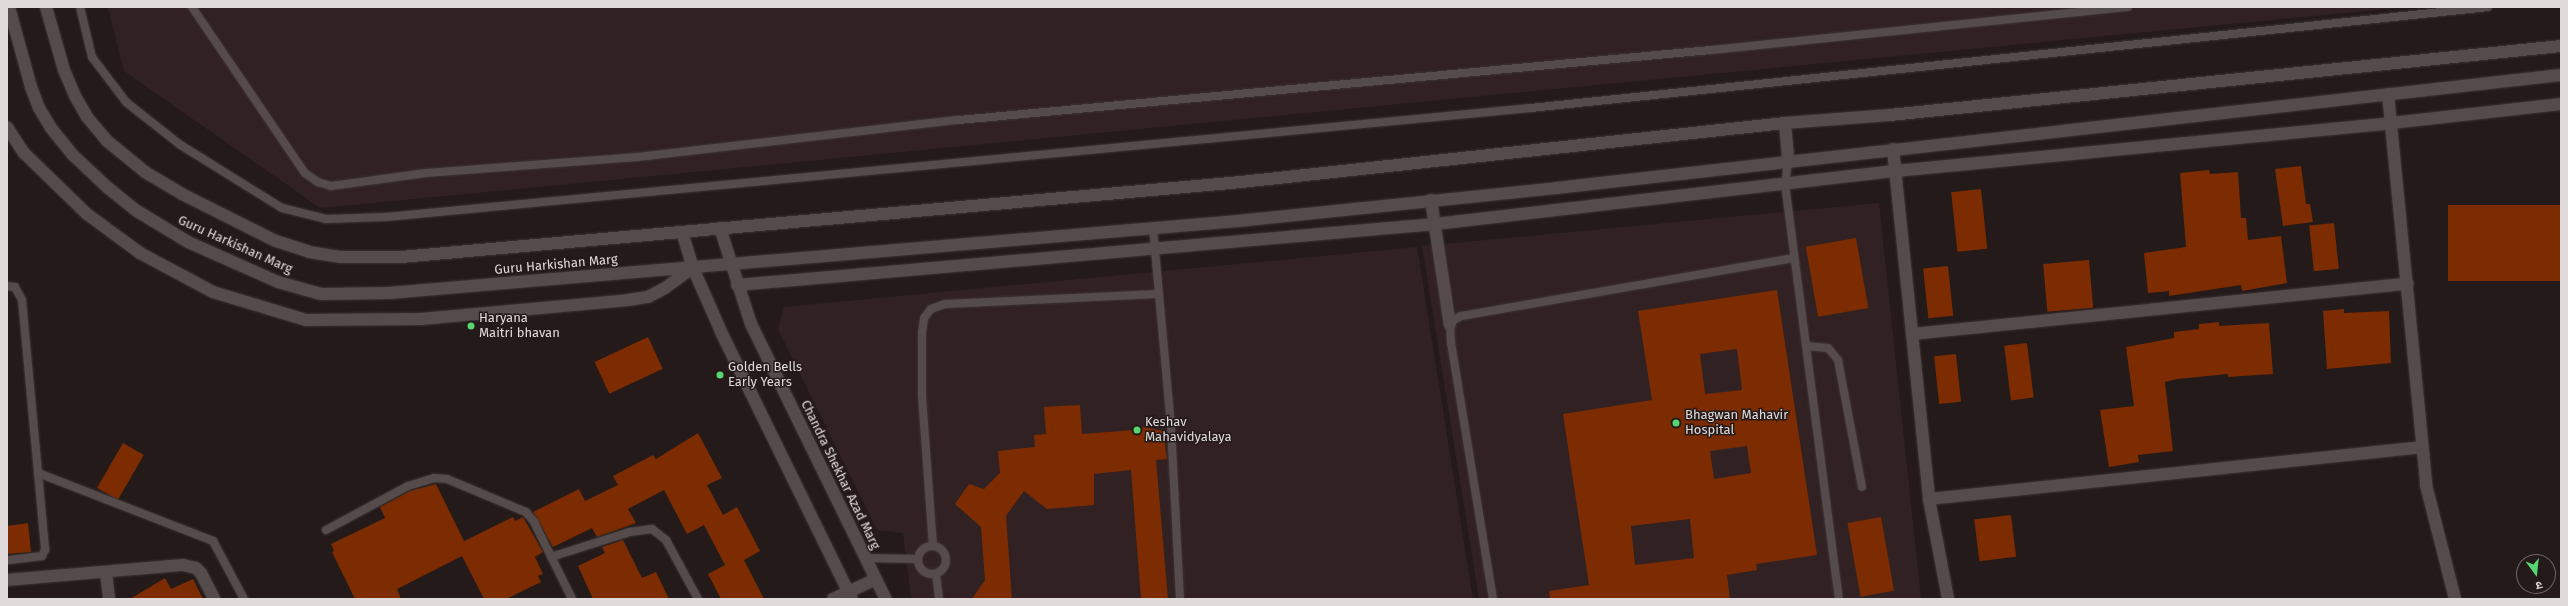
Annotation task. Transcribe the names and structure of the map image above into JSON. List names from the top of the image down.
{
  "streets": {
    "street": ["Guru Harkishan Marg", "Chandra Shekhar Azad Marg"]
  },
  "crossings": [
    ["Guru Harkishan Marg", "Chandra Shekhar Azad Marg"]
  ],
  "places": [
    "Haryana Maitri bhavan",
    "Golden Bells Early Years",
    "Bhagwan Mahavir Hospital",
    "Keshav Mahavidyalaya"
  ],
  "north": "bottom"
}
